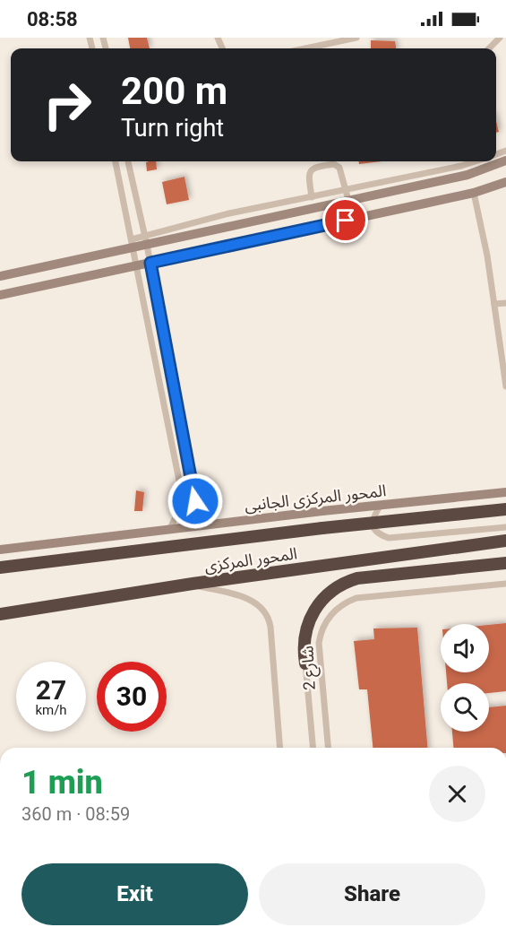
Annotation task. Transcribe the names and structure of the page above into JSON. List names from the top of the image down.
{
  "streets": {
    "highway": ["المحور المركزى"],
    "street": ["المحور المركزى الجانبى", "شارع 2"]
  },
  "page": {
    "status": "08:58",
    "turn": ["200 m", "Turn right"],
    "speed": "27 km/h",
    "limit": "30",
    "heading": ["1 min", "360 m · 08:59"],
    "buttons": ["Exit", "Share"]
  }
}
